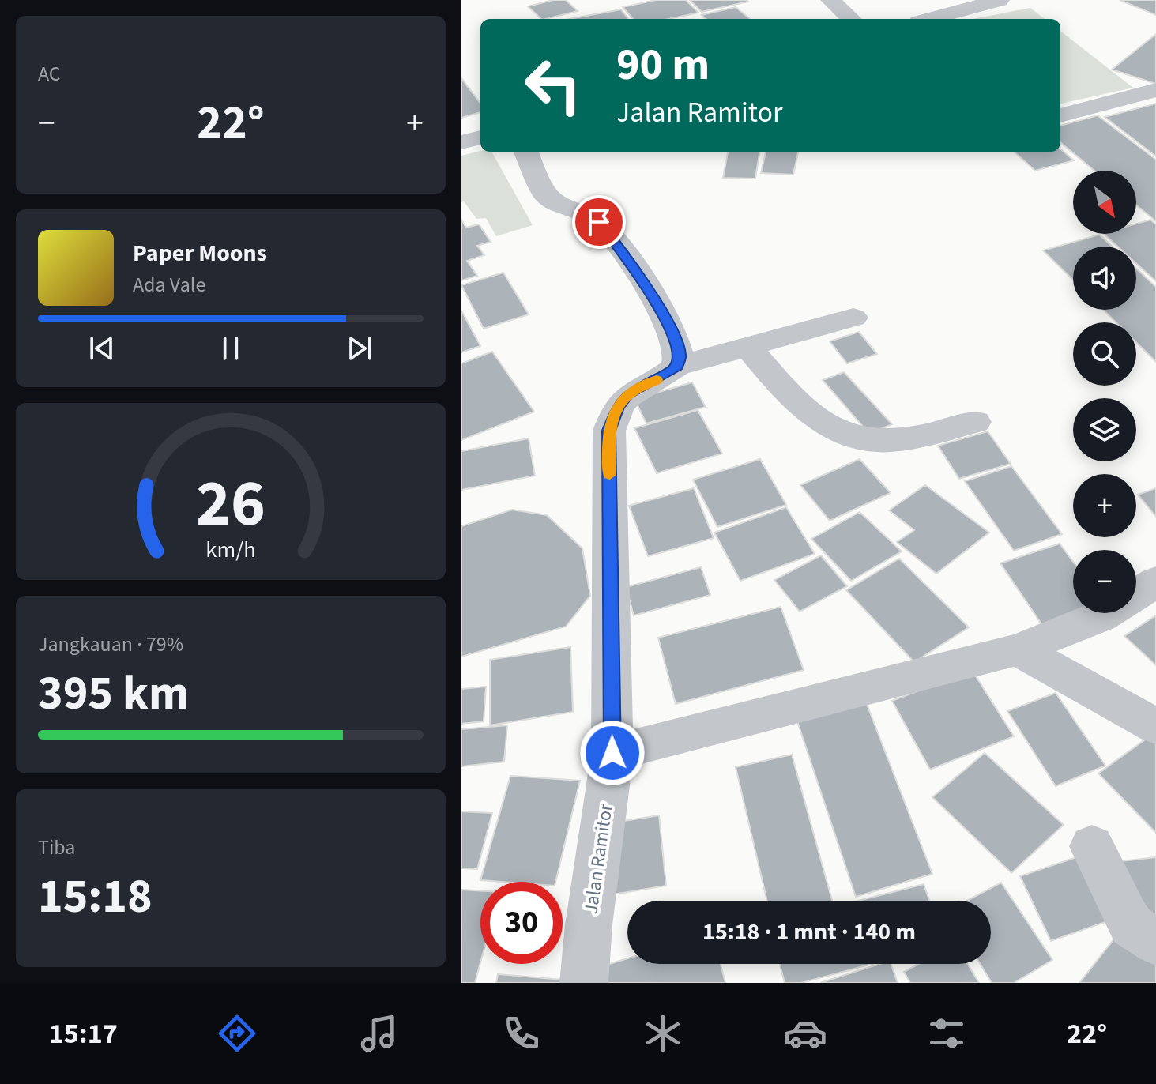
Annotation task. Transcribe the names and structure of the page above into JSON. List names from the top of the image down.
{
  "streets": {
    "street": ["Jalan Ramitor"]
  },
  "north": "bottom right",
  "page": {
    "tile": [
      "AC",
      ["Jangkauan · 79%", "395 km"],
      ["Tiba", "15:18"]
    ],
    "turn": ["90 m", "Jalan Ramitor"],
    "heat": ["−", "22°", "+"],
    "map_buttons": ["+", "−"],
    "song": ["Paper Moons", "Ada Vale"],
    "limit": "30",
    "trip": "15:18 · 1 mnt · 140 m",
    "tabs": ["15:17", "22°"],
    "gauge": ["26", "km/h"]
  }
}
